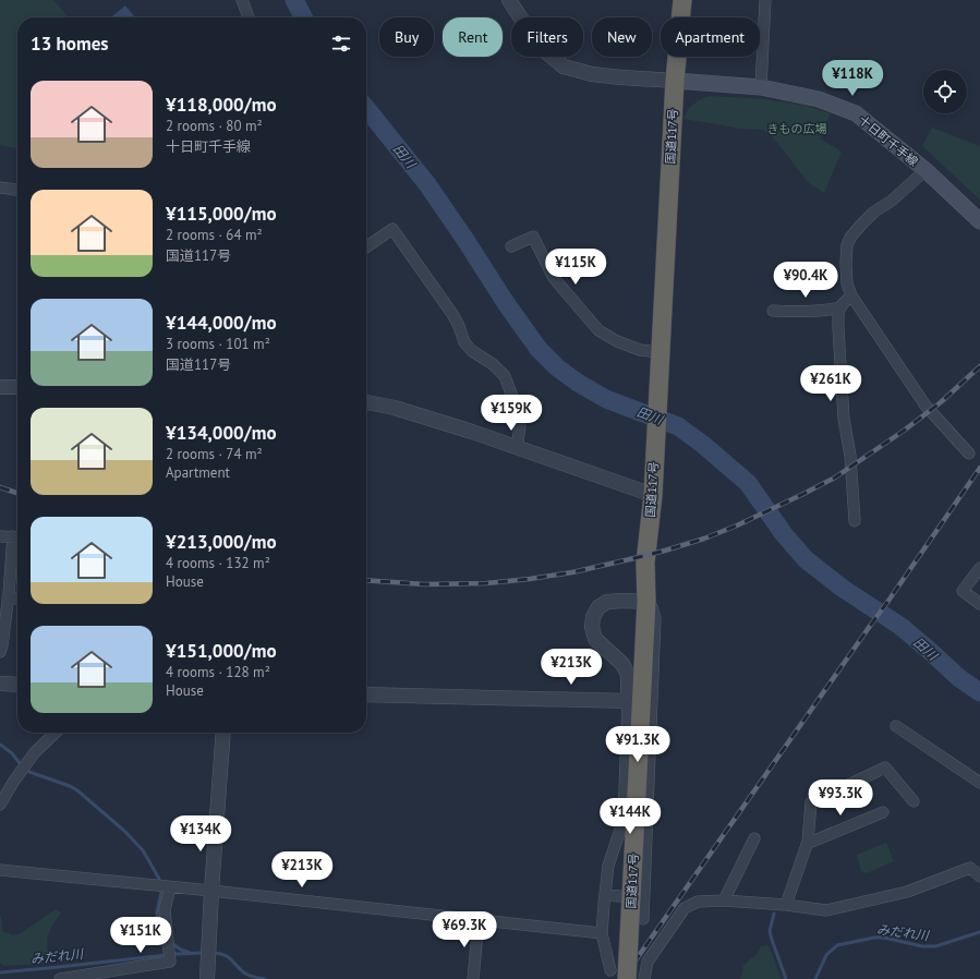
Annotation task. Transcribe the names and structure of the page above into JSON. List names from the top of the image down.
{
  "streets": {
    "highway": ["国道117号"],
    "main road": ["十日町千手線"]
  },
  "crossings": [
    ["国道117号", "十日町千手線"]
  ],
  "water": ["田川", "みだれ川"],
  "parks": ["きもの広場"],
  "page": {
    "chip": [
      "Buy",
      "Rent",
      "Filters",
      "New",
      "Apartment"
    ],
    "heading": "13 homes",
    "price": [
      "¥118K",
      "¥115K",
      "¥90.4K",
      "¥261K",
      "¥159K",
      "¥213K",
      "¥91.3K",
      "¥93.3K",
      "¥144K",
      "¥134K",
      "¥213K",
      "¥69.3K",
      "¥151K"
    ],
    "list": [
      {
        "name": "¥118,000/mo",
        "note": "2 rooms · 80 m² · 十日町千手線"
      },
      {
        "name": "¥115,000/mo",
        "note": "2 rooms · 64 m² · 国道117号"
      },
      {
        "name": "¥144,000/mo",
        "note": "3 rooms · 101 m² · 国道117号"
      },
      {
        "name": "¥134,000/mo",
        "note": "2 rooms · 74 m² · Apartment"
      },
      {
        "name": "¥213,000/mo",
        "note": "4 rooms · 132 m² · House"
      },
      {
        "name": "¥151,000/mo",
        "note": "4 rooms · 128 m² · House"
      }
    ]
  }
}
